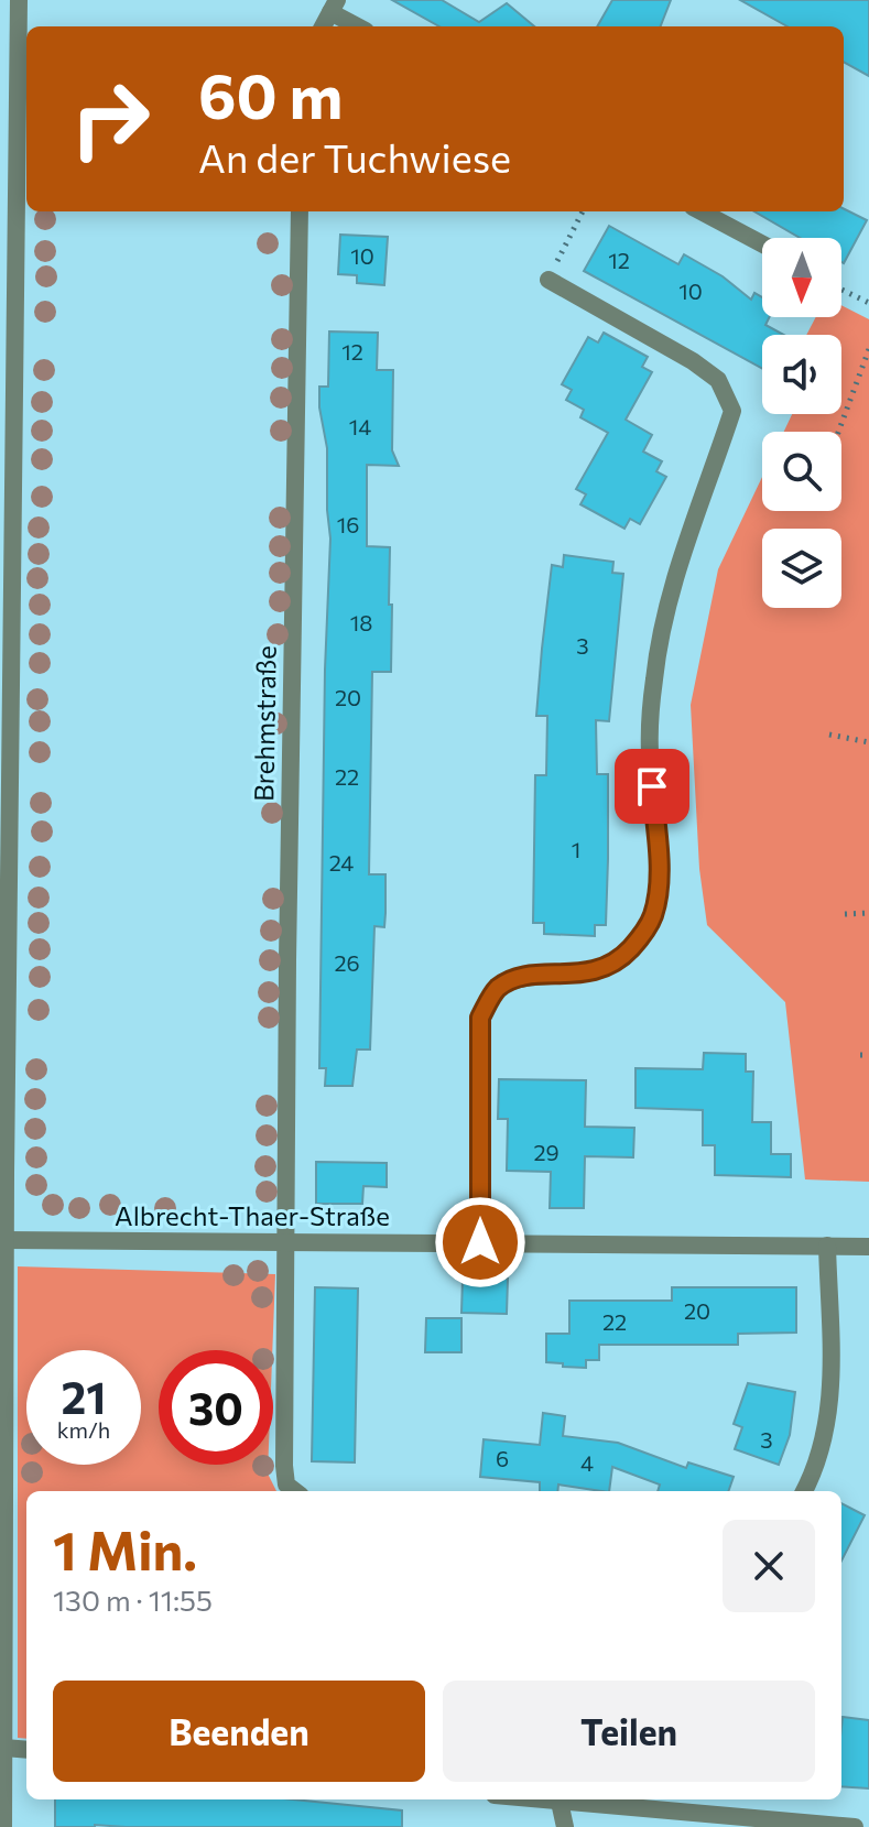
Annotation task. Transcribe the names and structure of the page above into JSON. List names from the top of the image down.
{
  "streets": {
    "street": ["Brehmstraße", "Albrecht-Thaer-Straße"]
  },
  "crossings": [
    ["Brehmstraße", "Albrecht-Thaer-Straße"]
  ],
  "house_numbers": [
    "10",
    "12",
    "10",
    "12",
    "14",
    "16",
    "18",
    "3",
    "20",
    "22",
    "1",
    "24",
    "26",
    "29",
    "20",
    "22",
    "3",
    "6",
    "4"
  ],
  "north": "bottom",
  "page": {
    "turn": ["60 m", "An der Tuchwiese"],
    "speed": "21 km/h",
    "limit": "30",
    "heading": ["1 Min.", "130 m · 11:55"],
    "buttons": ["Beenden", "Teilen"]
  }
}
